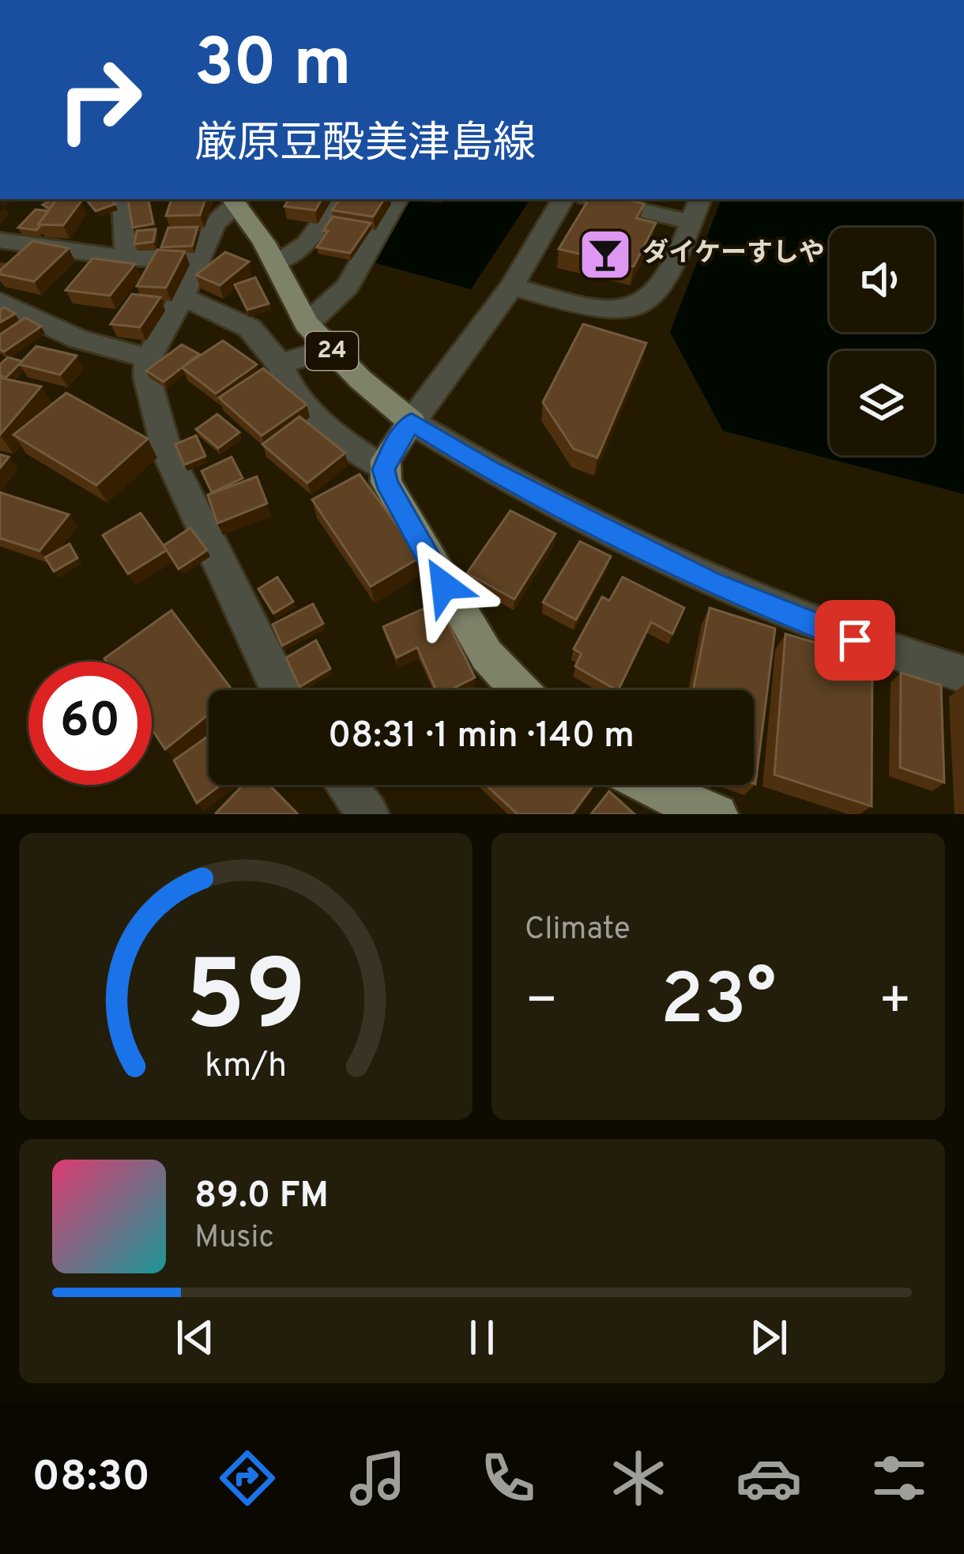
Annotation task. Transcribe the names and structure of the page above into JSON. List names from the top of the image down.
{
  "streets": {
    "main road": ["24"]
  },
  "places": {
    "bar": ["ダイケーすしや"]
  },
  "page": {
    "turn": ["30 m", "厳原豆酘美津島線"],
    "limit": "60",
    "trip": "08:31 · 1 min · 140 m",
    "tile": "Climate",
    "heat": ["−", "23°", "+"],
    "song": ["89.0 FM", "Music"],
    "tabs": "08:30",
    "gauge": ["59", "km/h"]
  }
}
